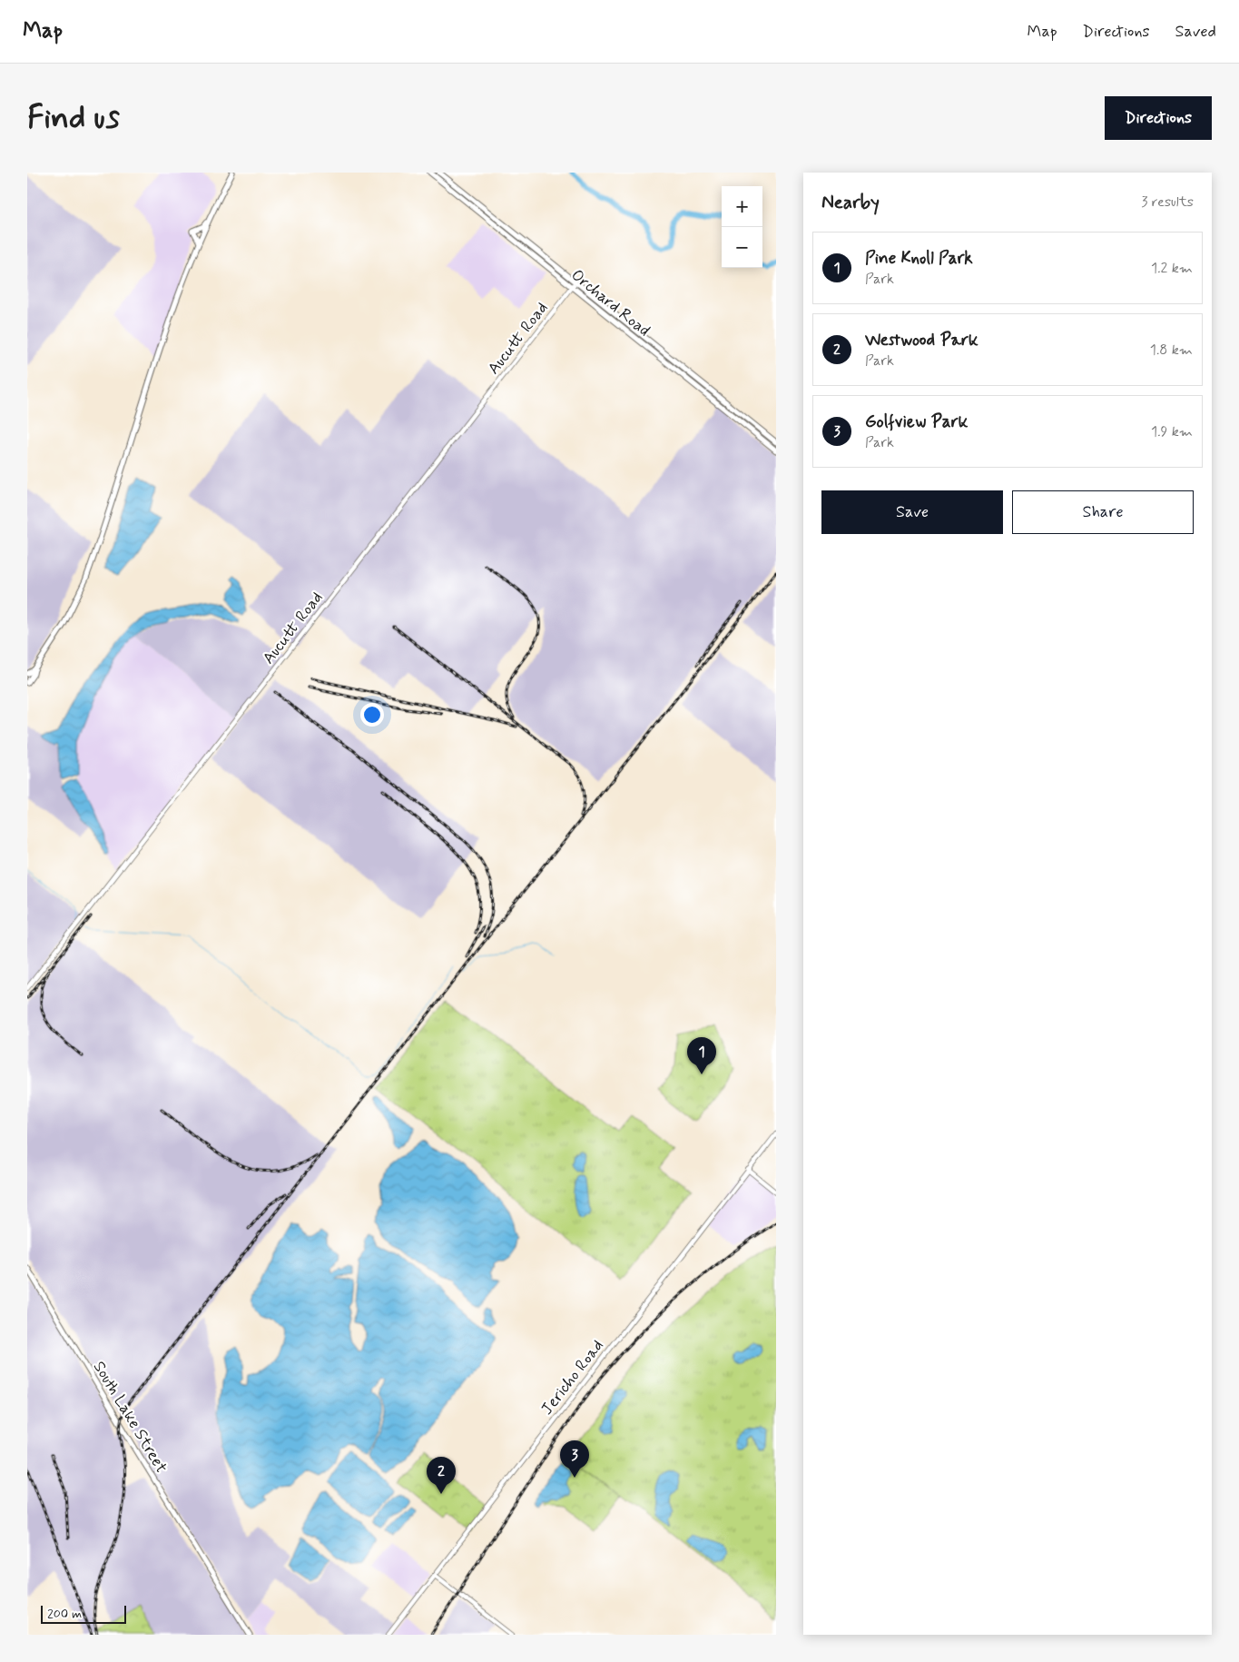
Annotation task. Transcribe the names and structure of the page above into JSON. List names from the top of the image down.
{
  "streets": {
    "main road": ["Orchard Road", "South Lake Street"],
    "street": ["Aucutt Road", "Jericho Road"]
  },
  "crossings": [
    ["Orchard Road", "Aucutt Road"]
  ],
  "scale_bar": "200 m",
  "page": {
    "header": "Map",
    "nav": ["Map", "Directions", "Saved"],
    "buttons": [
      "Directions",
      ["Save", "Share"]
    ],
    "title": "Find us",
    "heading": ["Nearby", "3 results"],
    "map_buttons": ["+", "−"],
    "list": [
      {
        "mark": "1",
        "name": "Pine Knoll Park",
        "note": "Park",
        "value": "1.2 km"
      },
      {
        "mark": "2",
        "name": "Westwood Park",
        "note": "Park",
        "value": "1.8 km"
      },
      {
        "mark": "3",
        "name": "Golfview Park",
        "note": "Park",
        "value": "1.9 km"
      }
    ],
    "pins": ["1", "3", "2"],
    "scale": "200 m"
  }
}
